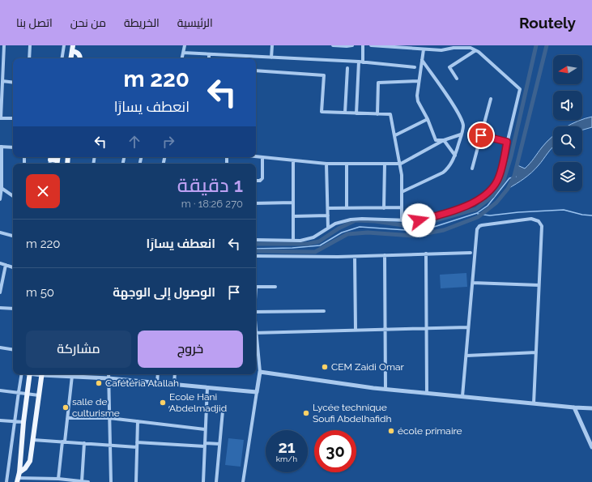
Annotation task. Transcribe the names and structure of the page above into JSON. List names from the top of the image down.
{
  "places": [
    "CEM Zaidi Omar",
    "Cafétéria Atallah",
    "Ecole Hani Abdelmadjid",
    "salle de culturisme",
    "Lycée technique Soufi Abdelhafidh",
    "école primaire"
  ],
  "north": "left",
  "page": {
    "header": "Routely",
    "nav": [
      "الرئيسية",
      "الخريطة",
      "من نحن",
      "اتصل بنا"
    ],
    "turn": ["220 m", "انعطف يسارًا"],
    "heading": ["1 دقيقة", "270 m · 18:26"],
    "list": [
      {
        "name": "انعطف يسارًا",
        "value": "220 m"
      },
      {
        "name": "الوصول إلى الوجهة",
        "value": "50 m"
      }
    ],
    "buttons": ["خروج", "مشاركة"],
    "speed": "21 km/h",
    "limit": "30"
  }
}
